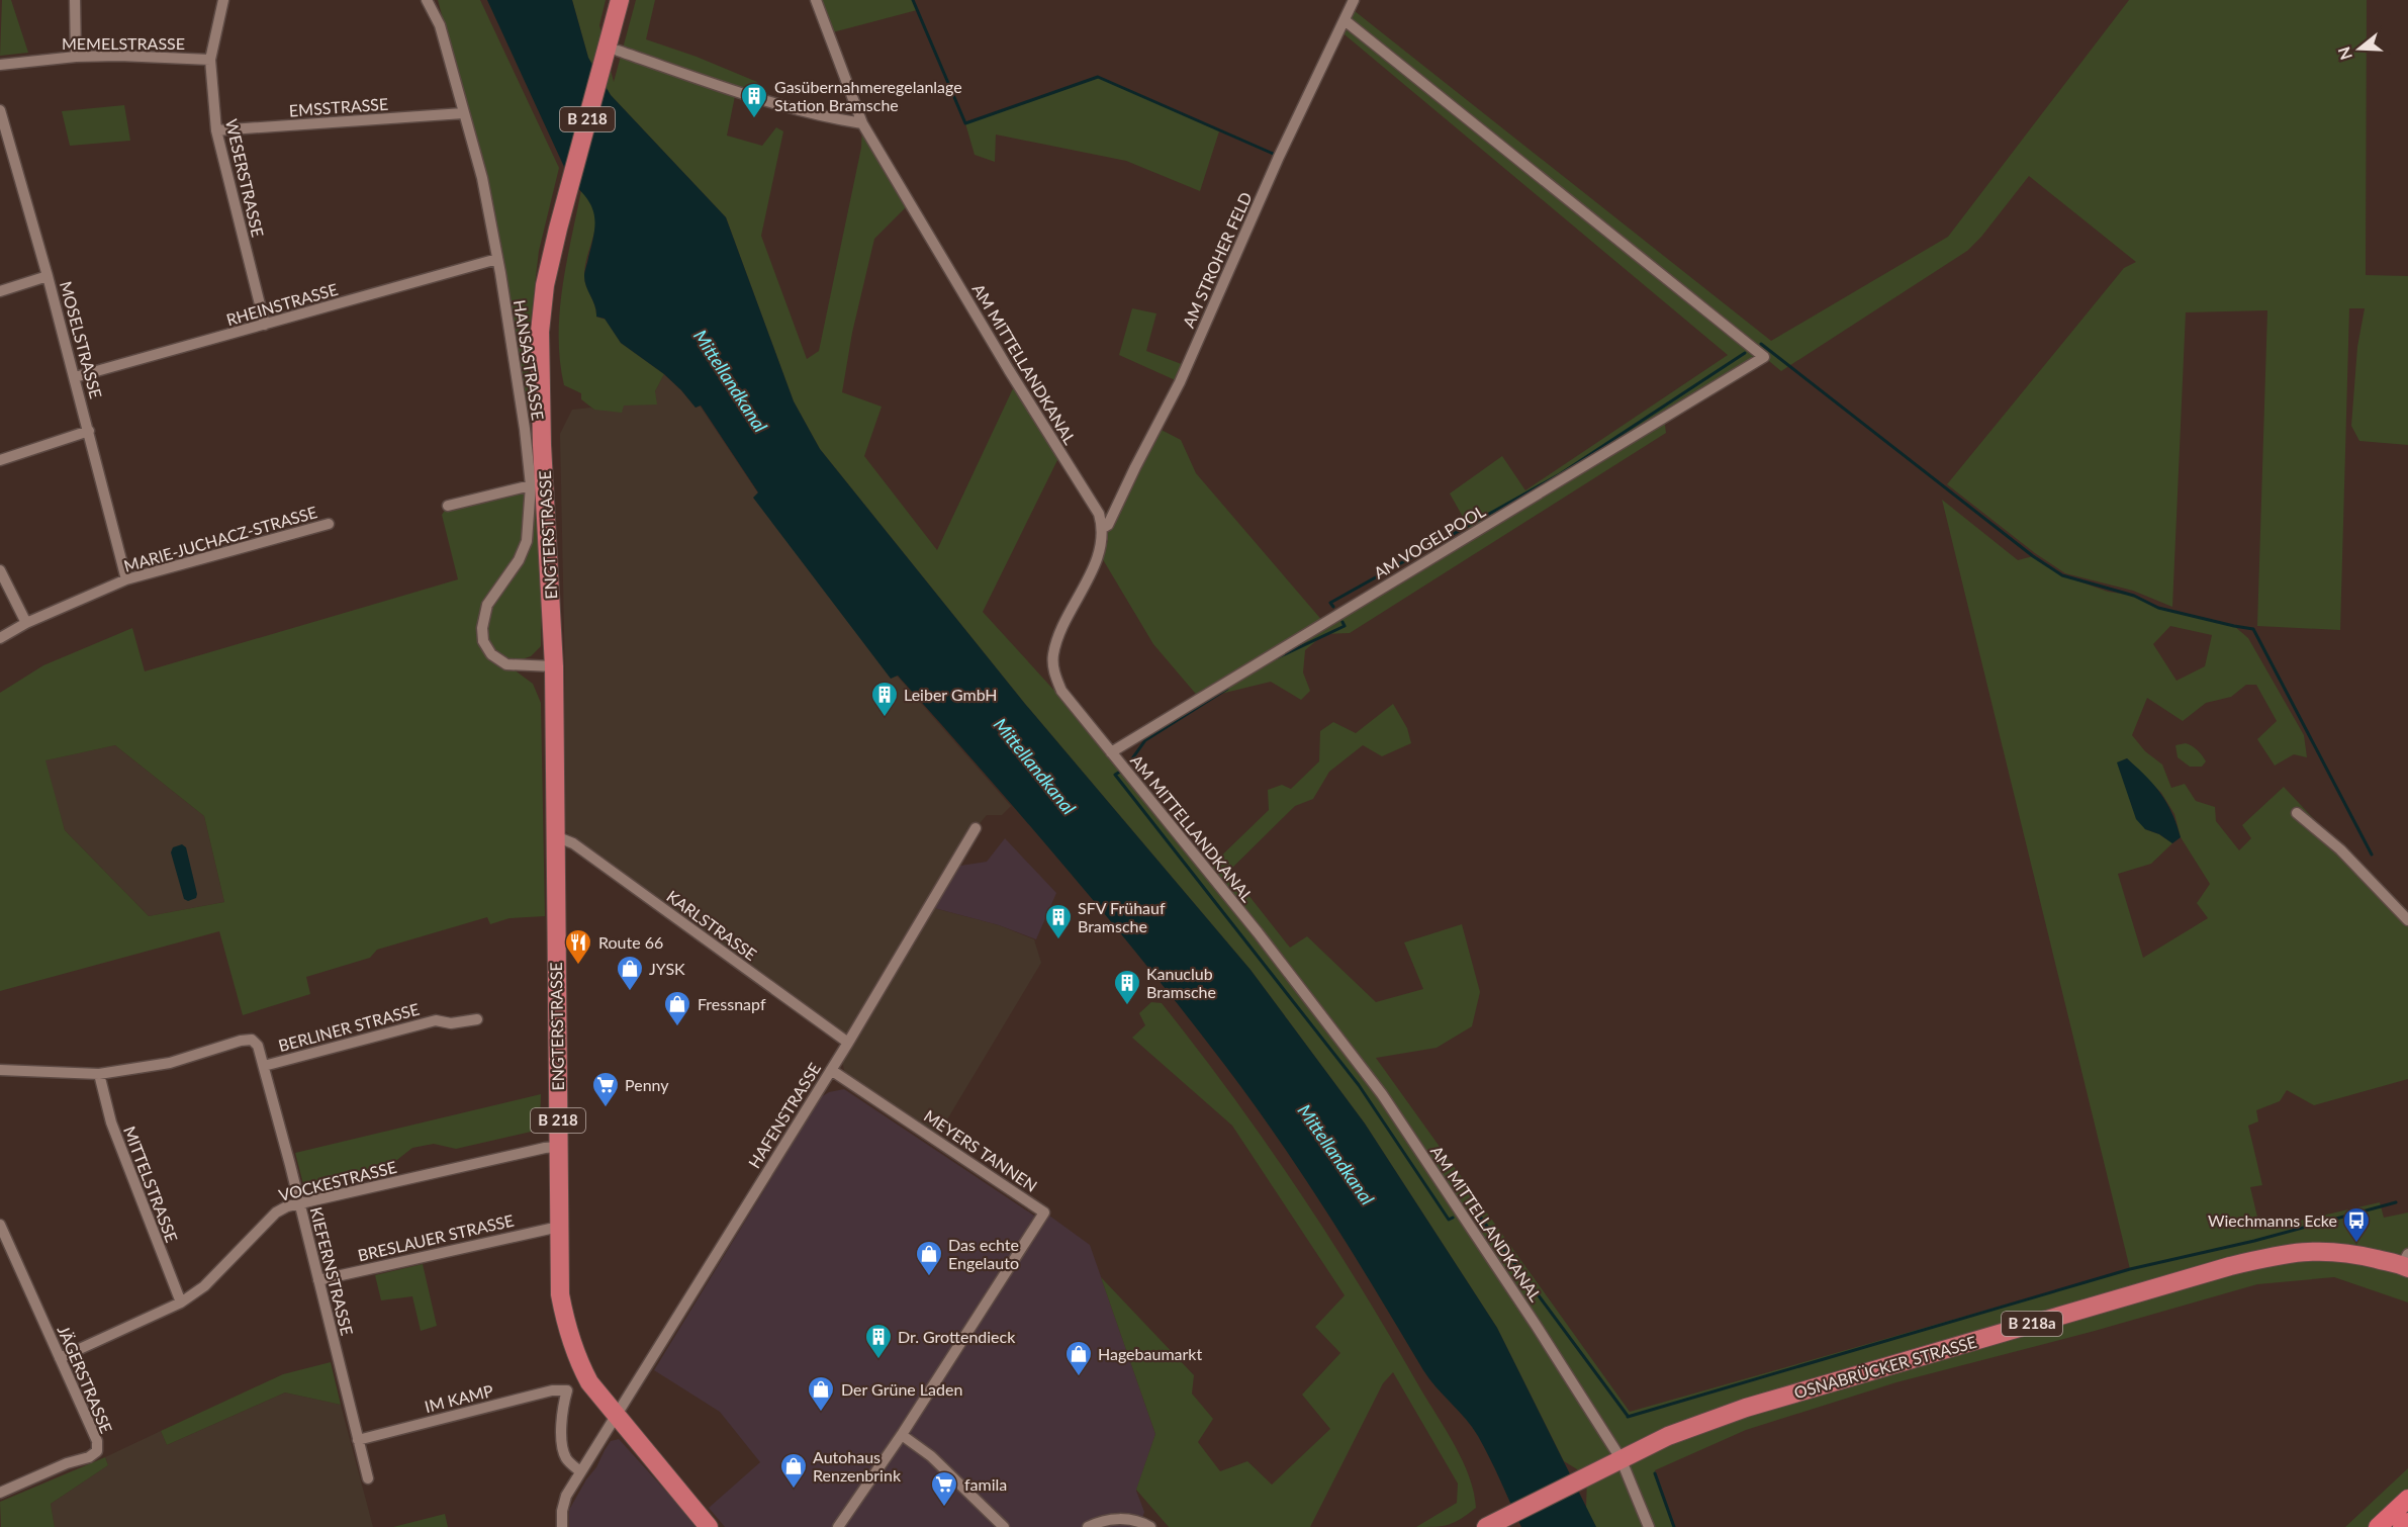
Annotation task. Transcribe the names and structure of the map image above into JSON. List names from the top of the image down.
{
  "streets": {
    "main road": [
      "B 218",
      "ENGTERSTRASSE",
      "B 218a",
      "OSNABRÜCKER STRASSE"
    ],
    "street": [
      "MEMELSTRASSE",
      "EMSSTRASSE",
      "WESERSTRASSE",
      "AM STROHER FELD",
      "RHEINSTRASSE",
      "MOSELSTRASSE",
      "HANSASTRASSE",
      "AM MITTELLANDKANAL",
      "MARIE-JUCHACZ-STRASSE",
      "AM VOGELPOOL",
      "KARLSTRASSE",
      "BERLINER STRASSE",
      "HAFENSTRASSE",
      "MEYERS TANNEN",
      "VOCKESTRASSE",
      "MITTELSTRASSE",
      "BRESLAUER STRASSE",
      "KIEFERNSTRASSE",
      "JÄGERSTRASSE",
      "IM KAMP"
    ]
  },
  "crossings": [
    ["MEMELSTRASSE", "WESERSTRASSE"],
    ["EMSSTRASSE", "WESERSTRASSE"],
    ["EMSSTRASSE", "HANSASTRASSE"],
    ["B 218", "ENGTERSTRASSE"],
    ["WESERSTRASSE", "RHEINSTRASSE"],
    ["AM STROHER FELD", "AM MITTELLANDKANAL"],
    ["AM STROHER FELD", "AM VOGELPOOL"],
    ["RHEINSTRASSE", "MOSELSTRASSE"],
    ["RHEINSTRASSE", "HANSASTRASSE"],
    ["MOSELSTRASSE", "MARIE-JUCHACZ-STRASSE"],
    ["HANSASTRASSE", "ENGTERSTRASSE"],
    ["AM MITTELLANDKANAL", "AM VOGELPOOL"],
    ["AM MITTELLANDKANAL", "OSNABRÜCKER STRASSE"],
    ["ENGTERSTRASSE", "KARLSTRASSE"],
    ["ENGTERSTRASSE", "HAFENSTRASSE"],
    ["ENGTERSTRASSE", "VOCKESTRASSE"],
    ["ENGTERSTRASSE", "BRESLAUER STRASSE"],
    ["KARLSTRASSE", "HAFENSTRASSE"],
    ["BERLINER STRASSE", "KIEFERNSTRASSE"],
    ["HAFENSTRASSE", "MEYERS TANNEN"],
    ["HAFENSTRASSE", "IM KAMP"],
    ["VOCKESTRASSE", "MITTELSTRASSE"],
    ["VOCKESTRASSE", "KIEFERNSTRASSE"],
    ["VOCKESTRASSE", "JÄGERSTRASSE"],
    ["MITTELSTRASSE", "KIEFERNSTRASSE"],
    ["BRESLAUER STRASSE", "KIEFERNSTRASSE"],
    ["KIEFERNSTRASSE", "IM KAMP"]
  ],
  "water": ["Mittellandkanal"],
  "places": {
    "building": [
      "Gasübernahmeregelanlage Station Bramsche",
      "Leiber GmbH",
      "SFV Frühauf Bramsche",
      "Kanuclub Bramsche",
      "Dr. Grottendieck"
    ],
    "restaurant": ["Route 66"],
    "shop": [
      "JYSK",
      "Fressnapf",
      "Das echte Engelauto",
      "Hagebaumarkt",
      "Der Grüne Laden",
      "Autohaus Renzenbrink"
    ],
    "supermarket": ["Penny", "famila"],
    "bus stop": ["Wiechmanns Ecke"]
  },
  "north": "left"
}
